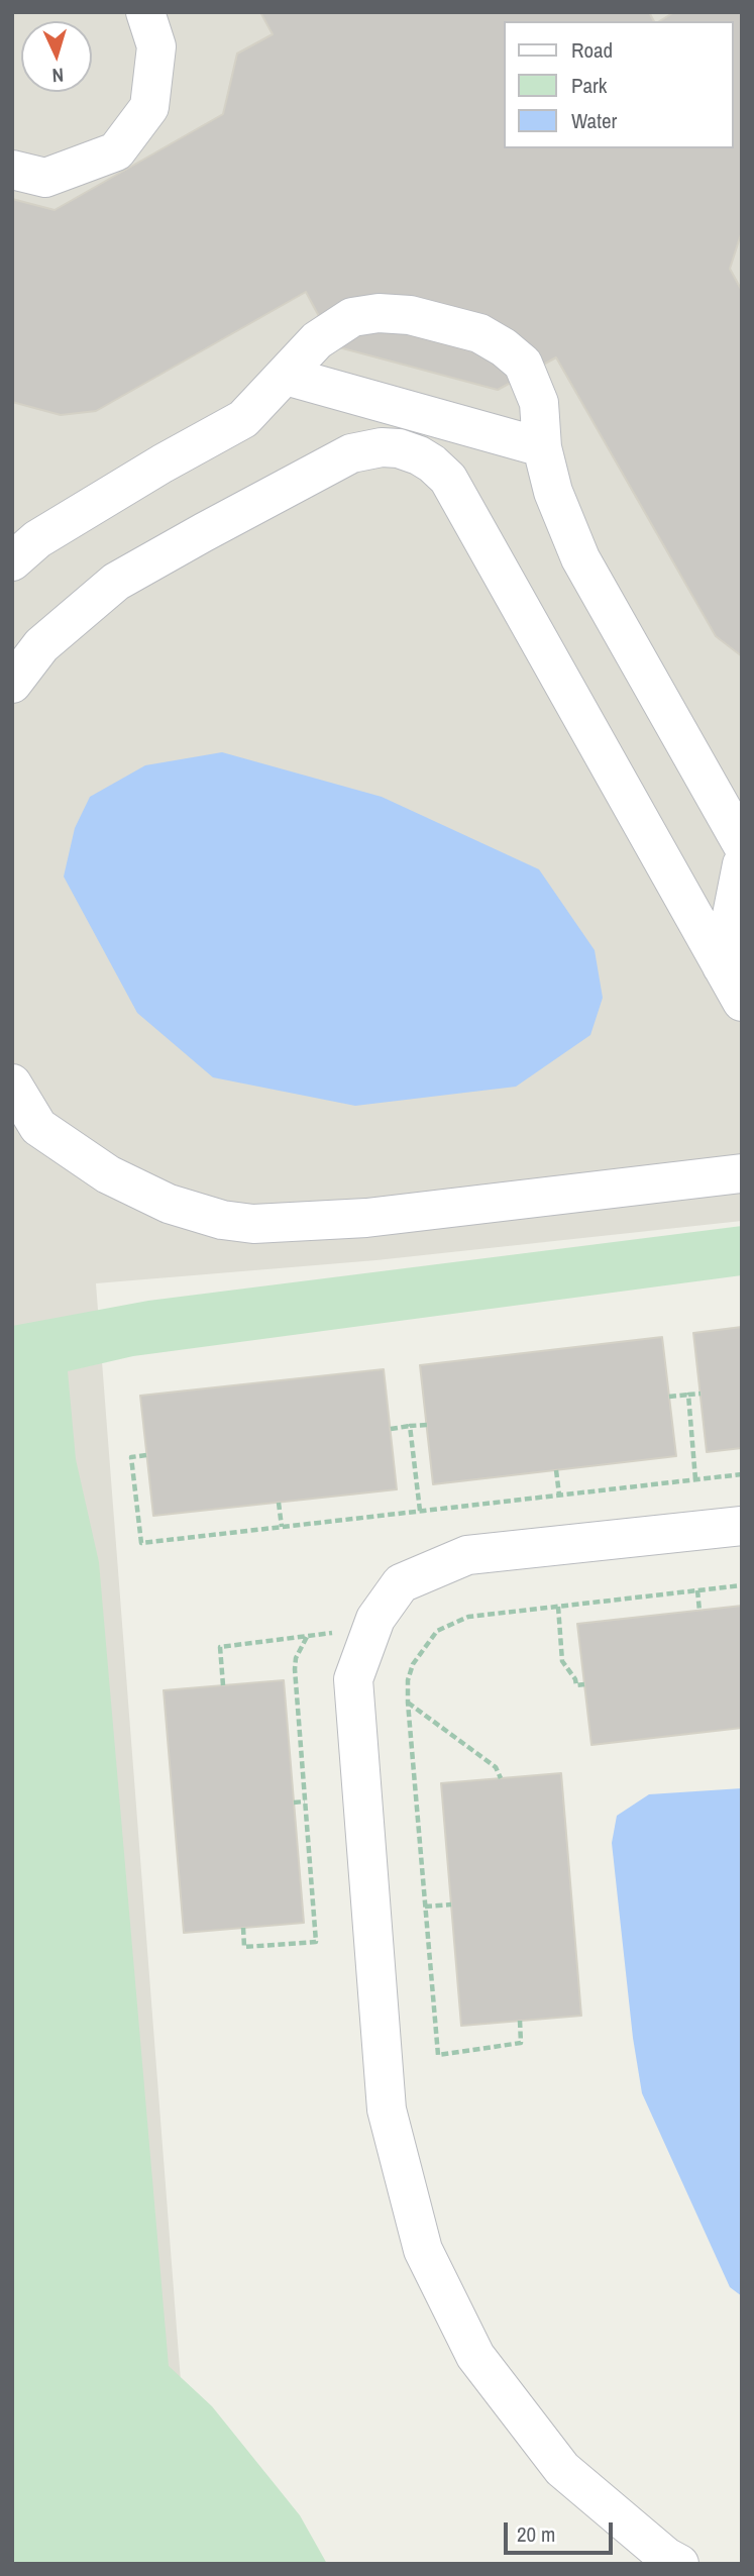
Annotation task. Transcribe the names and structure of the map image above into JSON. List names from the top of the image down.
{
  "legend": ["Road", "Park", "Water"],
  "scale_bar": "20 m",
  "north": "bottom"
}
